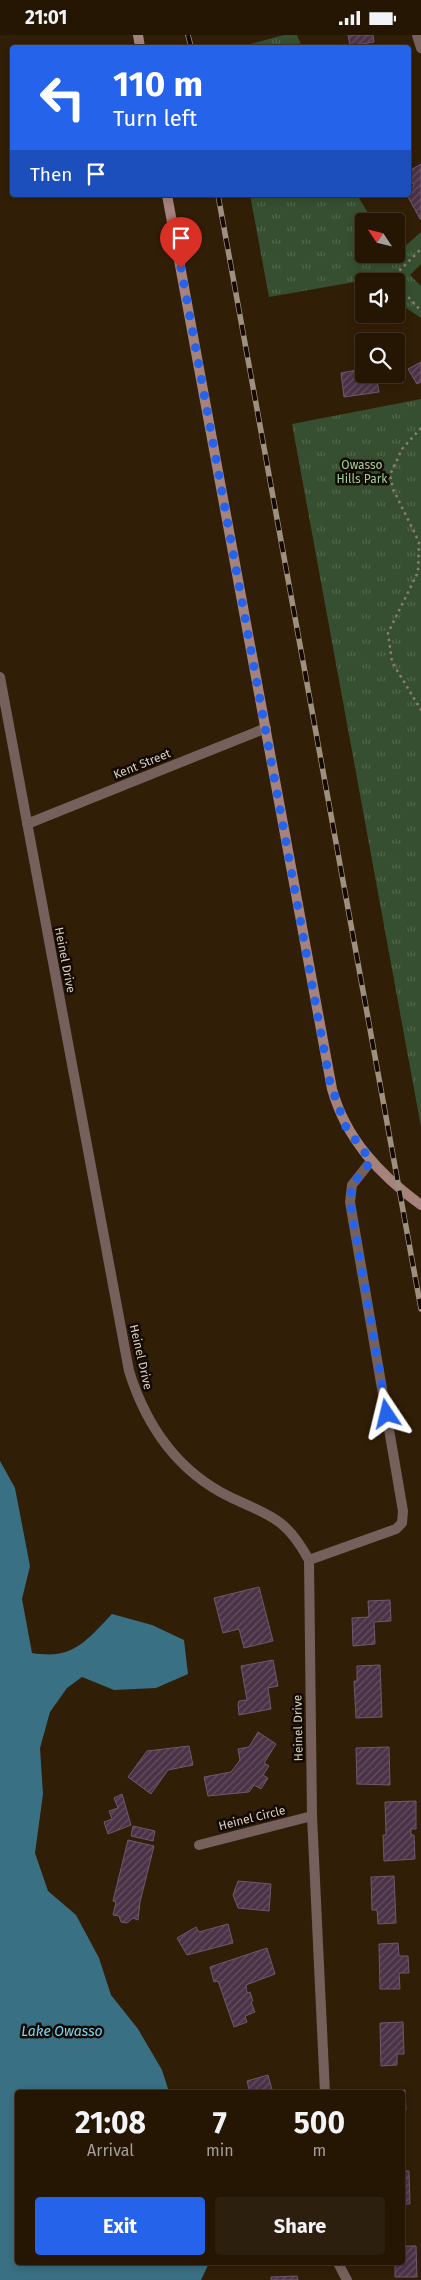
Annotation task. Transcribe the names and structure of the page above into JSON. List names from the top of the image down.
{
  "streets": {
    "street": ["Kent Street", "Heinel Drive", "Heinel Circle"]
  },
  "crossings": [
    ["Kent Street", "Heinel Drive"],
    ["Heinel Drive", "Heinel Circle"]
  ],
  "water": ["Lake Owasso"],
  "parks": ["Owasso Hills Park"],
  "north": "top left",
  "page": {
    "status": "21:01",
    "turn": ["110 m", "Turn left"],
    "then": "Then",
    "eta": [
      "21:08",
      "Arrival",
      "7",
      "min",
      "500",
      "m"
    ],
    "buttons": ["Exit", "Share"]
  }
}
